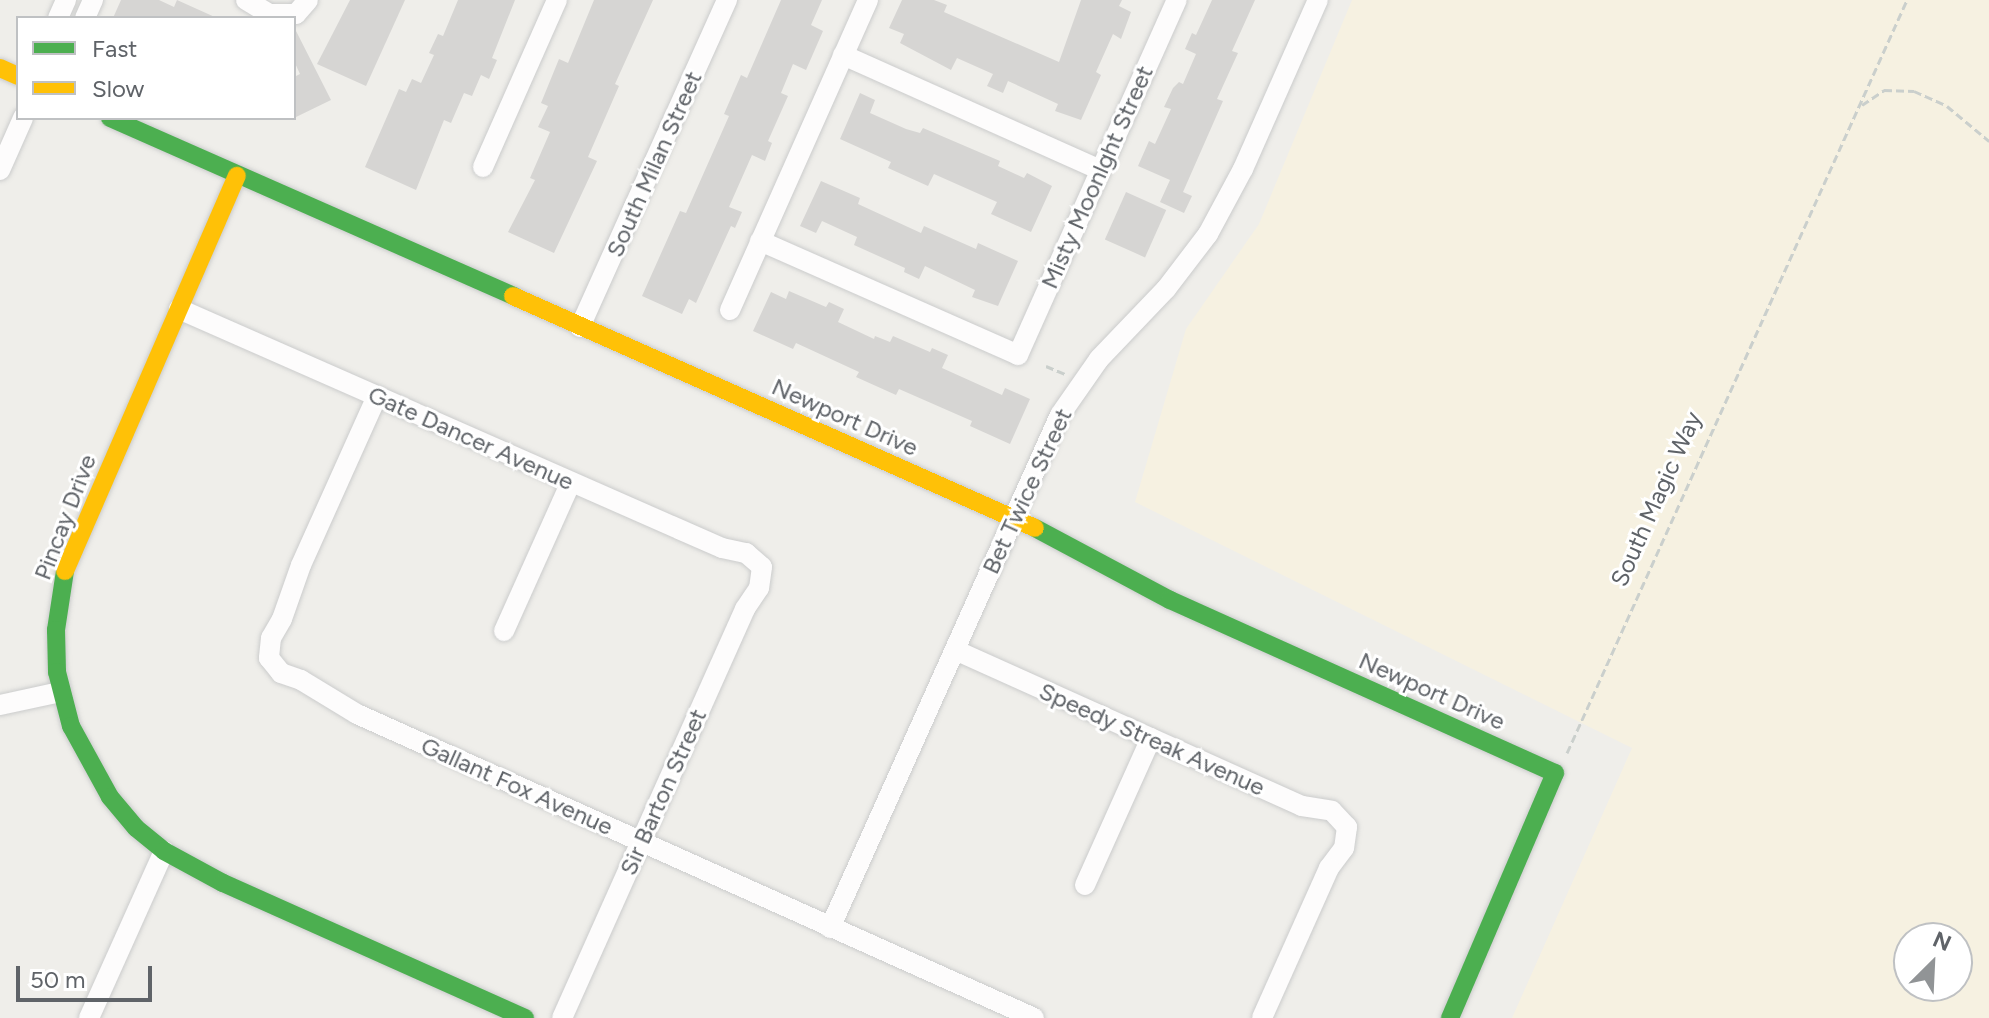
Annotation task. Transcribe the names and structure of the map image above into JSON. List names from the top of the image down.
{
  "streets": {
    "street": [
      "South Milan Street",
      "Misty Moonlght Street",
      "Newport Drive",
      "Gate Dancer Avenue",
      "Bet Twice Street",
      "Pincay Drive",
      "Speedy Streak Avenue",
      "Gallant Fox Avenue",
      "Sir Barton Street"
    ],
    "path": ["South Magic Way"]
  },
  "crossings": [
    ["South Milan Street", "Newport Drive"],
    ["Newport Drive", "Bet Twice Street"],
    ["Newport Drive", "South Magic Way"],
    ["Newport Drive", "Pincay Drive"],
    ["Gate Dancer Avenue", "Pincay Drive"],
    ["Gate Dancer Avenue", "Gallant Fox Avenue"],
    ["Gate Dancer Avenue", "Sir Barton Street"],
    ["Bet Twice Street", "Speedy Streak Avenue"],
    ["Bet Twice Street", "Gallant Fox Avenue"],
    ["Gallant Fox Avenue", "Sir Barton Street"]
  ],
  "legend": ["Fast", "Slow"],
  "scale_bar": "50 m",
  "north": "top right"
}
